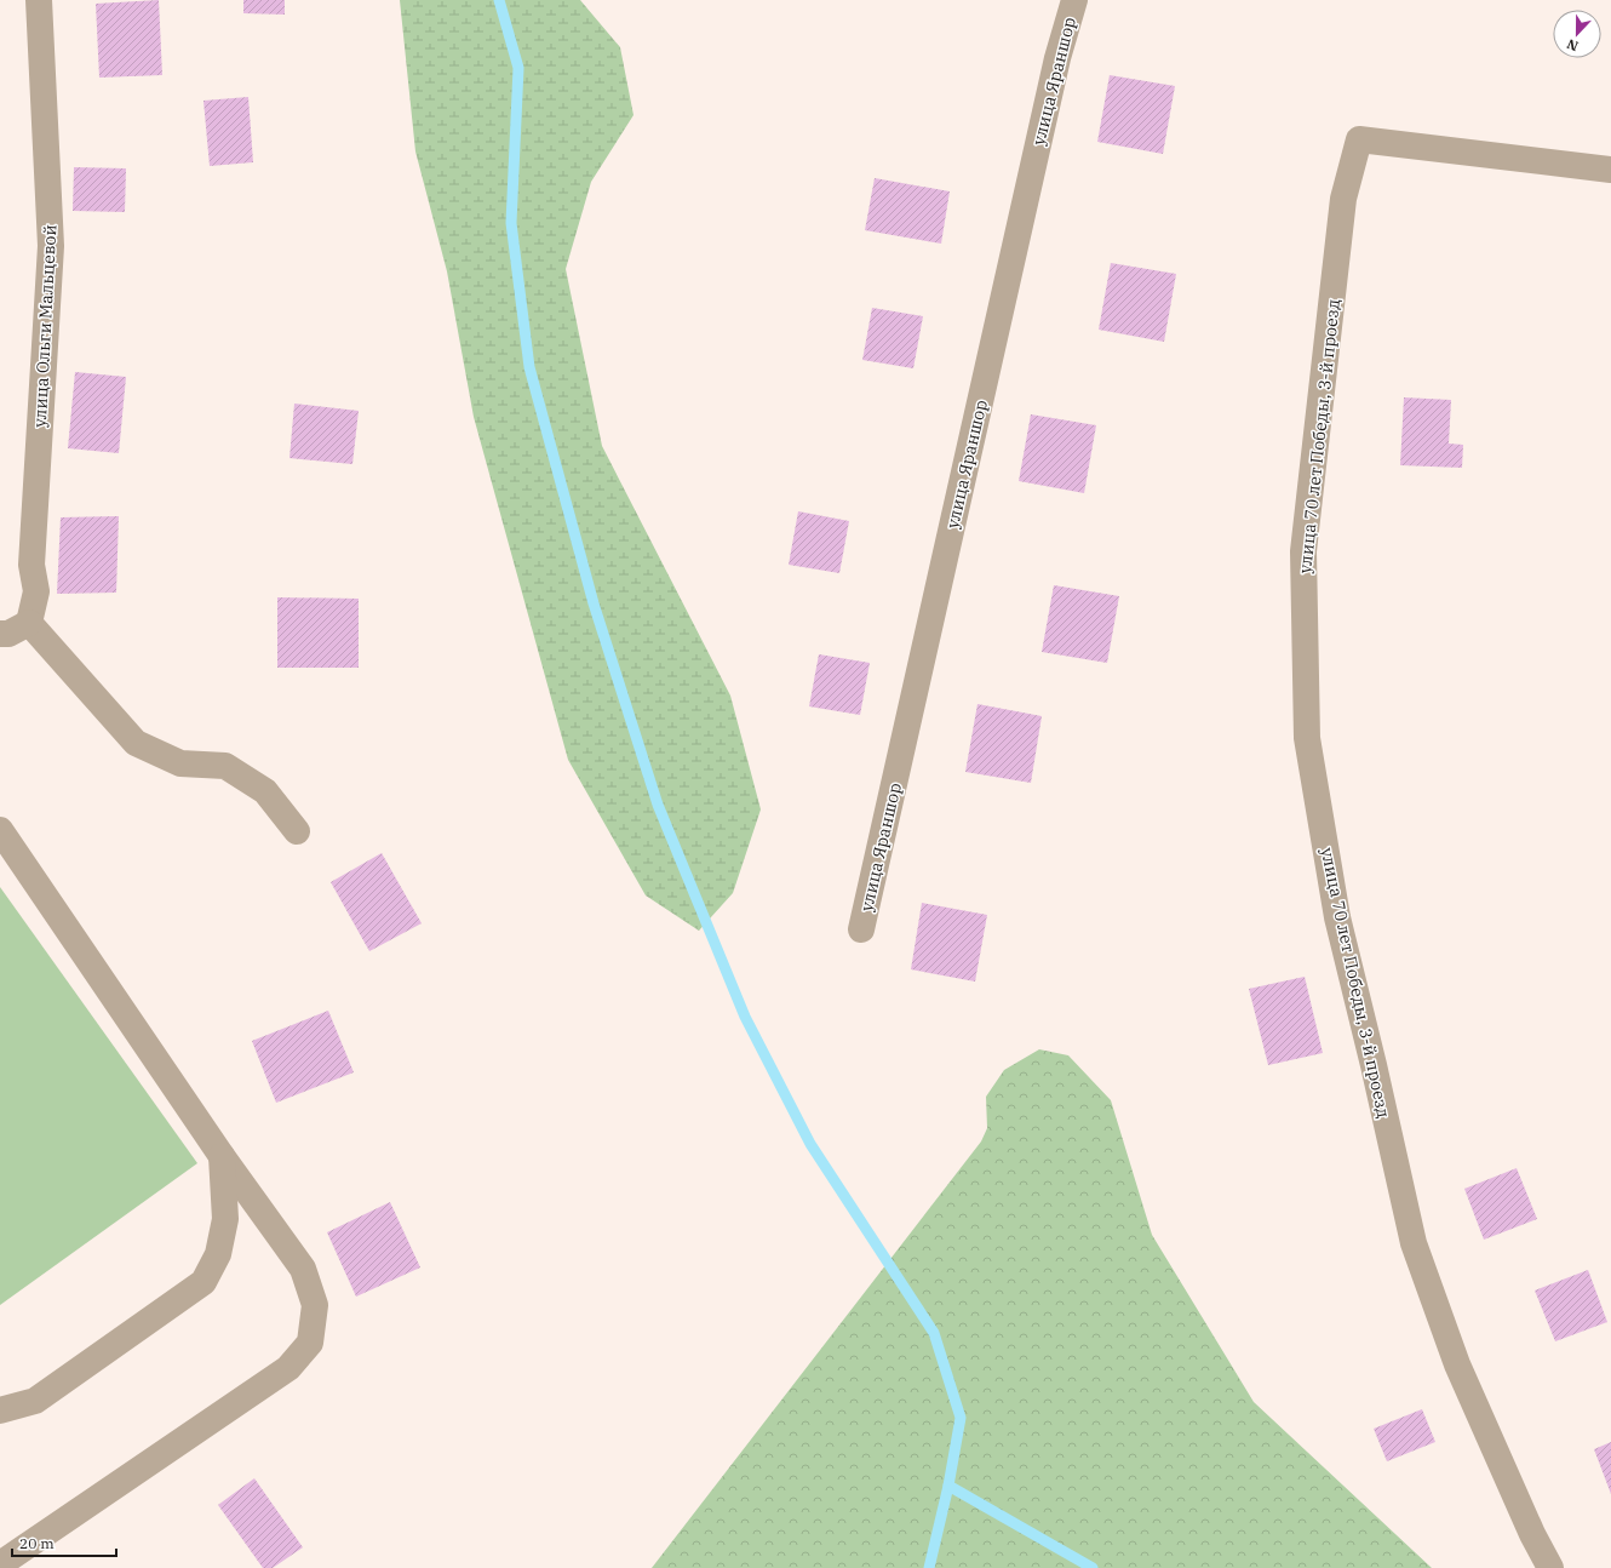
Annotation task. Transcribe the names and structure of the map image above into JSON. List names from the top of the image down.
{
  "streets": {
    "street": ["улица Яраншор", "улица Ольги Мальцевой", "улица 70 лет Победы, 3-й проезд"]
  },
  "scale_bar": "20 m",
  "north": "bottom"
}
